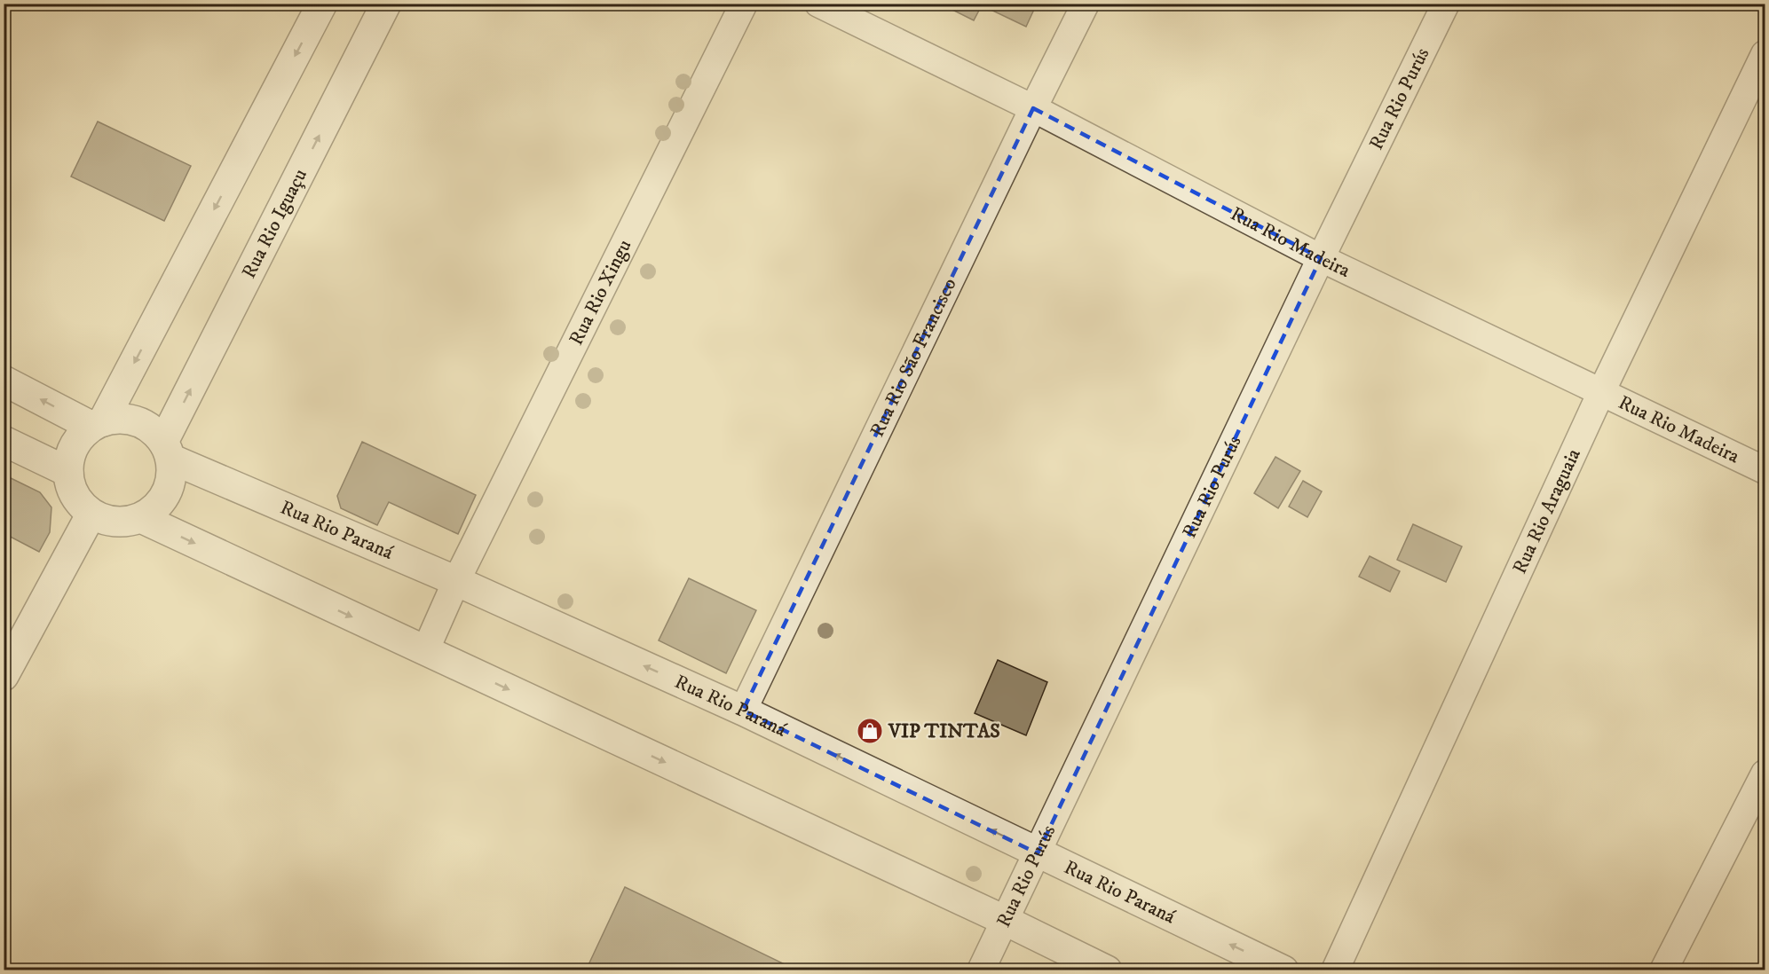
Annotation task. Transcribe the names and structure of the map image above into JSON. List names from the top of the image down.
{
  "streets": {
    "street": [
      "Rua Rio Purús",
      "Rua Rio Iguaçu",
      "Rua Rio Madeira",
      "Rua Rio Xingu",
      "Rua Rio São Francisco",
      "Rua Rio Araguaia",
      "Rua Rio Paraná"
    ]
  },
  "crossings": [
    ["Rua Rio Purús", "Rua Rio Madeira"],
    ["Rua Rio Purús", "Rua Rio Paraná"],
    ["Rua Rio Iguaçu", "Rua Rio Paraná"],
    ["Rua Rio Madeira", "Rua Rio São Francisco"],
    ["Rua Rio Madeira", "Rua Rio Araguaia"],
    ["Rua Rio Xingu", "Rua Rio Paraná"],
    ["Rua Rio São Francisco", "Rua Rio Paraná"]
  ],
  "places": {
    "shop": ["VIP TINTAS"]
  }
}
